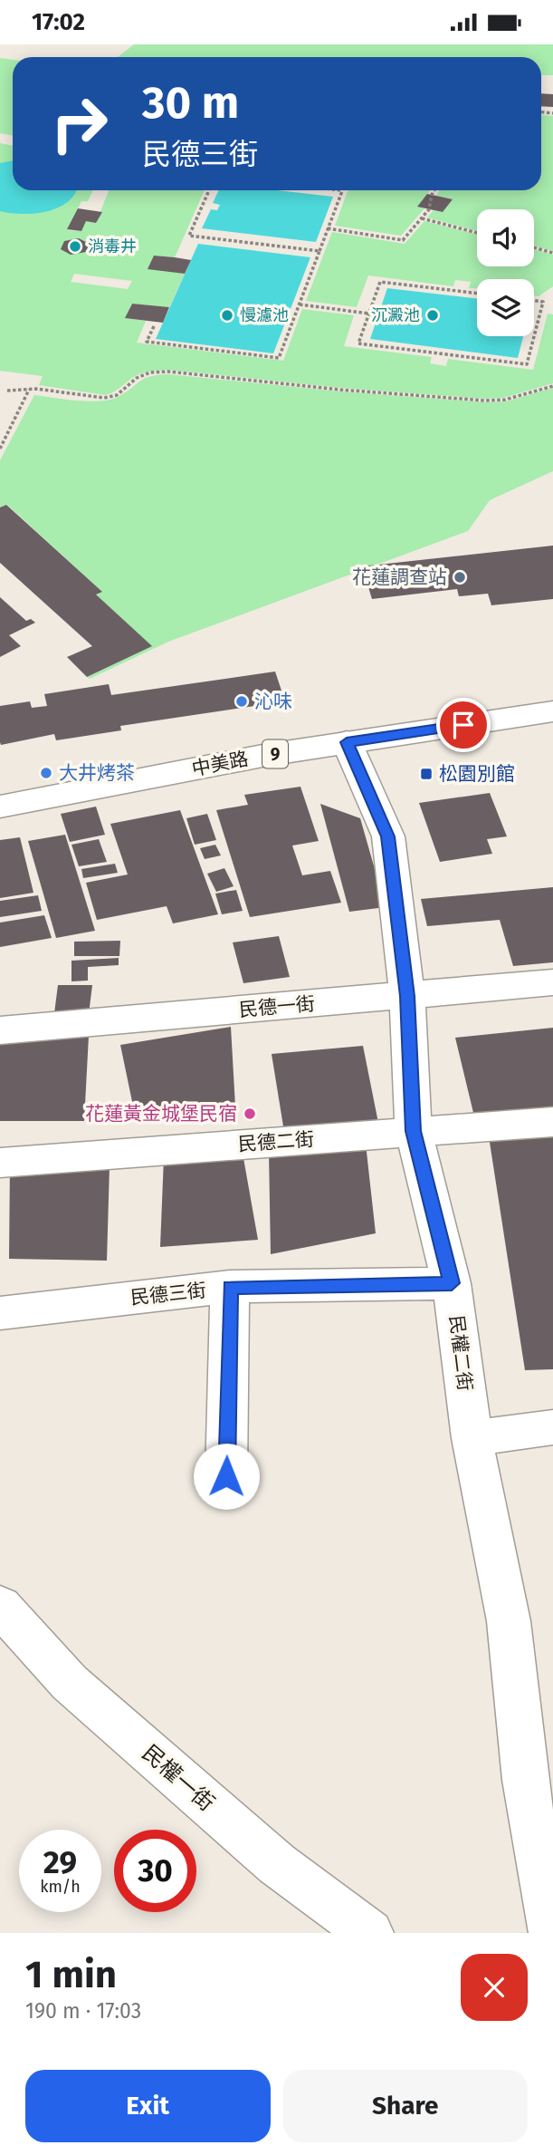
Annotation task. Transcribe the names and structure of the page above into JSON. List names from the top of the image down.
{
  "streets": {
    "street": [
      "9",
      "中美路",
      "民德一街",
      "民德二街",
      "民德三街",
      "民權二街",
      "民權一街"
    ]
  },
  "crossings": [
    ["中美路", "民權二街"],
    ["民德一街", "民權二街"],
    ["民德二街", "民權二街"],
    ["民德三街", "民權二街"]
  ],
  "places": {
    "other": [
      "消毒井",
      "慢濾池",
      "沉澱池",
      "花蓮調查站",
      "沁味",
      "大井烤茶",
      "花蓮黃金城堡民宿"
    ],
    "transit": ["松園別館"]
  },
  "page": {
    "status": "17:02",
    "turn": ["30 m", "民德三街"],
    "speed": "29 km/h",
    "limit": "30",
    "heading": ["1 min", "190 m · 17:03"],
    "buttons": ["Exit", "Share"]
  }
}
